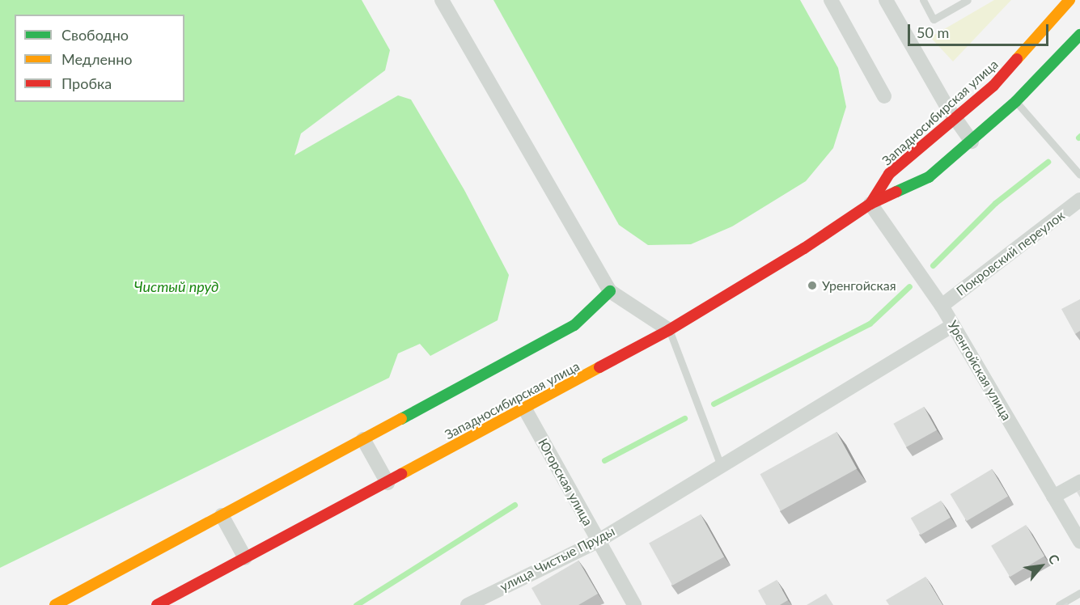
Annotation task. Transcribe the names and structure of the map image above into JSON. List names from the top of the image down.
{
  "streets": {
    "main road": ["Западносибирская улица"],
    "street": [
      "Покровский переулок",
      "Уренгойская улица",
      "Югорская улица",
      "улица Чистые Пруды"
    ]
  },
  "crossings": [
    ["Западносибирская улица", "Уренгойская улица"],
    ["Западносибирская улица", "Югорская улица"],
    ["Покровский переулок", "Уренгойская улица"],
    ["Уренгойская улица", "улица Чистые Пруды"],
    ["Югорская улица", "улица Чистые Пруды"]
  ],
  "water": ["Чистый пруд"],
  "places": ["Уренгойская"],
  "legend": ["Свободно", "Медленно", "Пробка"],
  "scale_bar": "50 m",
  "north": "top right"
}
